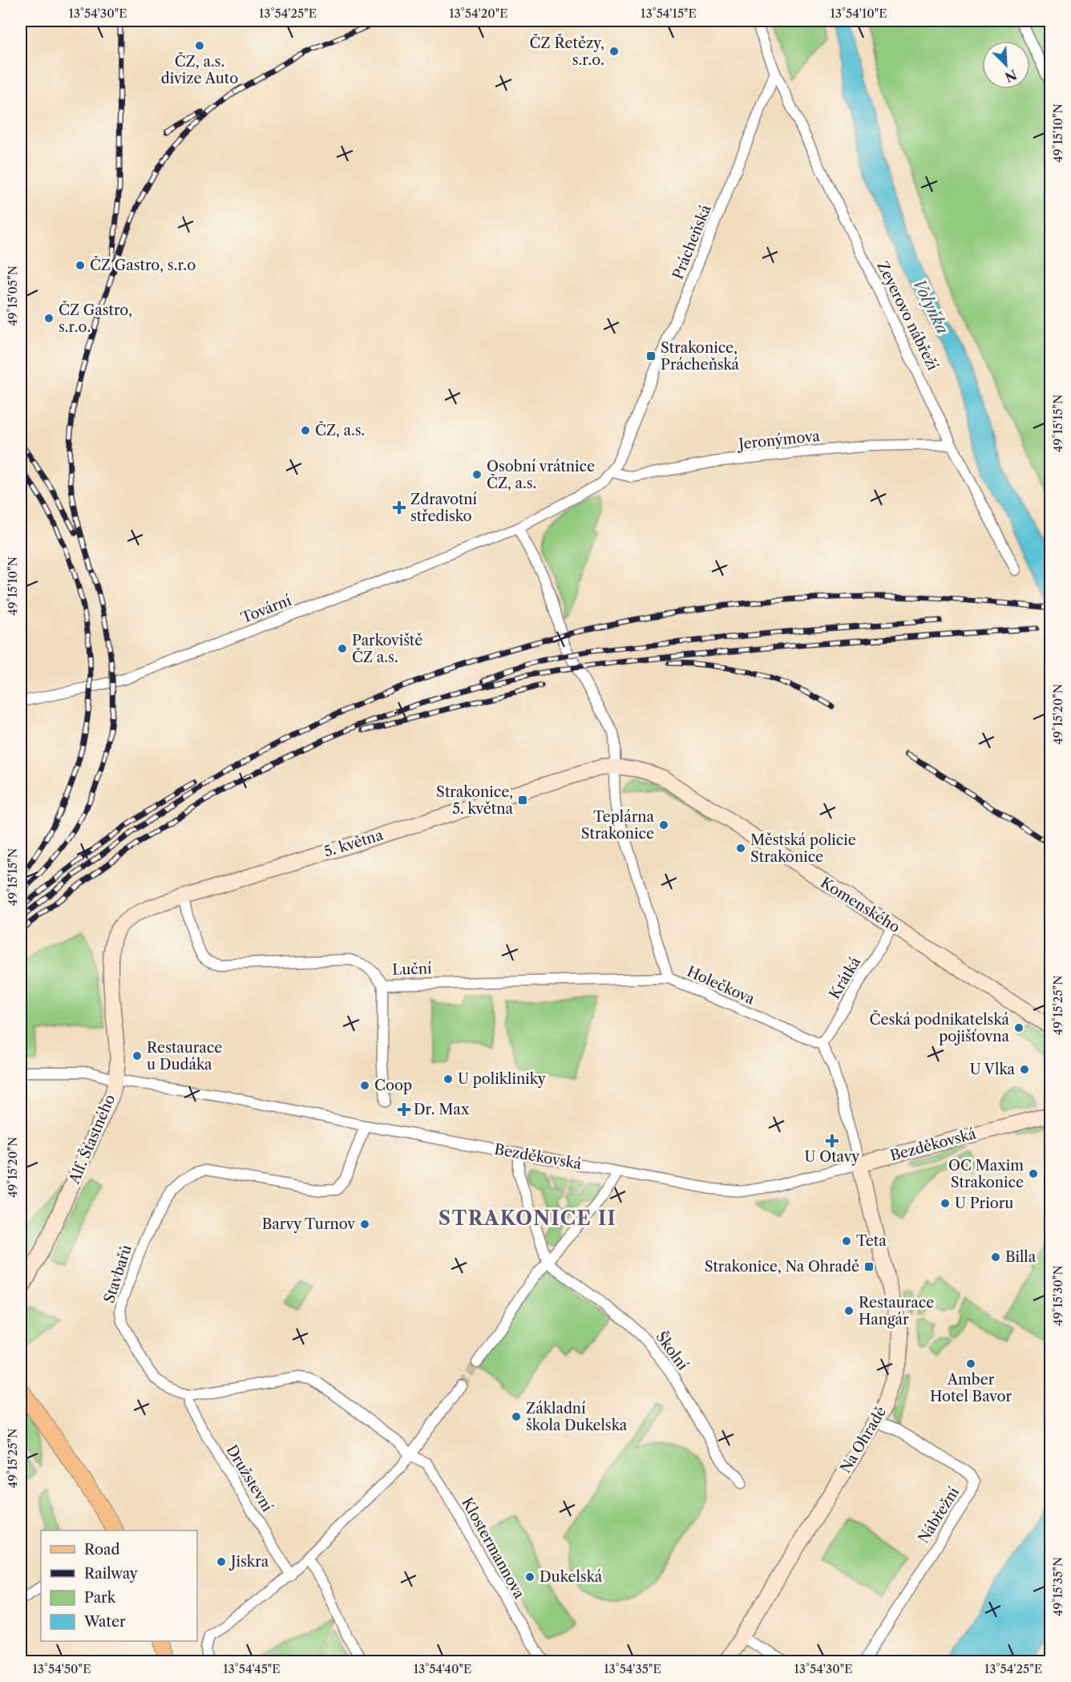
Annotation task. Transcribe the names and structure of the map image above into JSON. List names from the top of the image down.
{
  "streets": {
    "main road": [
      "5. května",
      "Komenského",
      "Alf. Šťastného",
      "Bezděkovská",
      "Na Ohradě"
    ],
    "street": [
      "Prácheňská",
      "Zeyerovo nábřeží",
      "Jeronýmova",
      "Tovární",
      "Luční",
      "Krátká",
      "Holečkova",
      "Stavbařů",
      "Školní",
      "Družstevní",
      "Nábřežní",
      "Klostermannova"
    ]
  },
  "crossings": [
    ["Prácheňská", "Zeyerovo nábřeží"],
    ["Prácheňská", "Jeronýmova"],
    ["Prácheňská", "Tovární"],
    ["Zeyerovo nábřeží", "Jeronýmova"],
    ["Jeronýmova", "Tovární"],
    ["5. května", "Komenského"],
    ["5. května", "Luční"],
    ["5. května", "Holečkova"],
    ["5. května", "Alf. Šťastného"],
    ["Komenského", "Krátká"],
    ["Komenského", "Holečkova"],
    ["Luční", "Holečkova"],
    ["Krátká", "Holečkova"],
    ["Alf. Šťastného", "Bezděkovská"],
    ["Bezděkovská", "Stavbařů"],
    ["Bezděkovská", "Na Ohradě"],
    ["Stavbařů", "Družstevní"],
    ["Na Ohradě", "Nábřežní"]
  ],
  "districts": ["STRAKONICE II"],
  "water": ["Volyňka"],
  "places": {
    "other": [
      "ČZ, a.s. divize Auto",
      "ČZ Řetězy, s.r.o.",
      "ČZ Gastro, s.r.o",
      "ČZ Gastro, s.r.o.",
      "ČZ, a.s.",
      "Osobní vrátnice ČZ, a.s.",
      "Parkoviště ČZ a.s.",
      "Teplárna Strakonice",
      "Městská policie Strakonice",
      "Česká podnikatelská pojišťovna",
      "Restaurace u Dudáka",
      "U Vlka",
      "U polikliniky",
      "Coop",
      "OC Maxim Strakonice",
      "U Prioru",
      "Barvy Turnov",
      "Teta",
      "Billa",
      "Restaurace Hangár",
      "Amber Hotel Bavor",
      "Základní škola Dukelska",
      "Jiskra",
      "Dukelská"
    ],
    "transit": ["Strakonice, Prácheňská", "Strakonice, 5. května", "Strakonice, Na Ohradě"],
    "health": ["Zdravotní středisko", "Dr. Max", "U Otavy"]
  },
  "legend": [
    "Road",
    "Railway",
    "Park",
    "Water"
  ],
  "north": "bottom right",
  "coordinates": [
    "13°54'30\"E",
    "13°54'25\"E",
    "13°54'20\"E",
    "13°54'15\"E",
    "13°54'10\"E",
    "49°15'10\"N",
    "49°15'05\"N",
    "49°15'15\"N",
    "49°15'20\"N",
    "49°15'25\"N",
    "49°15'30\"N",
    "49°15'35\"N",
    "13°54'50\"E",
    "13°54'45\"E",
    "13°54'40\"E",
    "13°54'35\"E"
  ]
}
